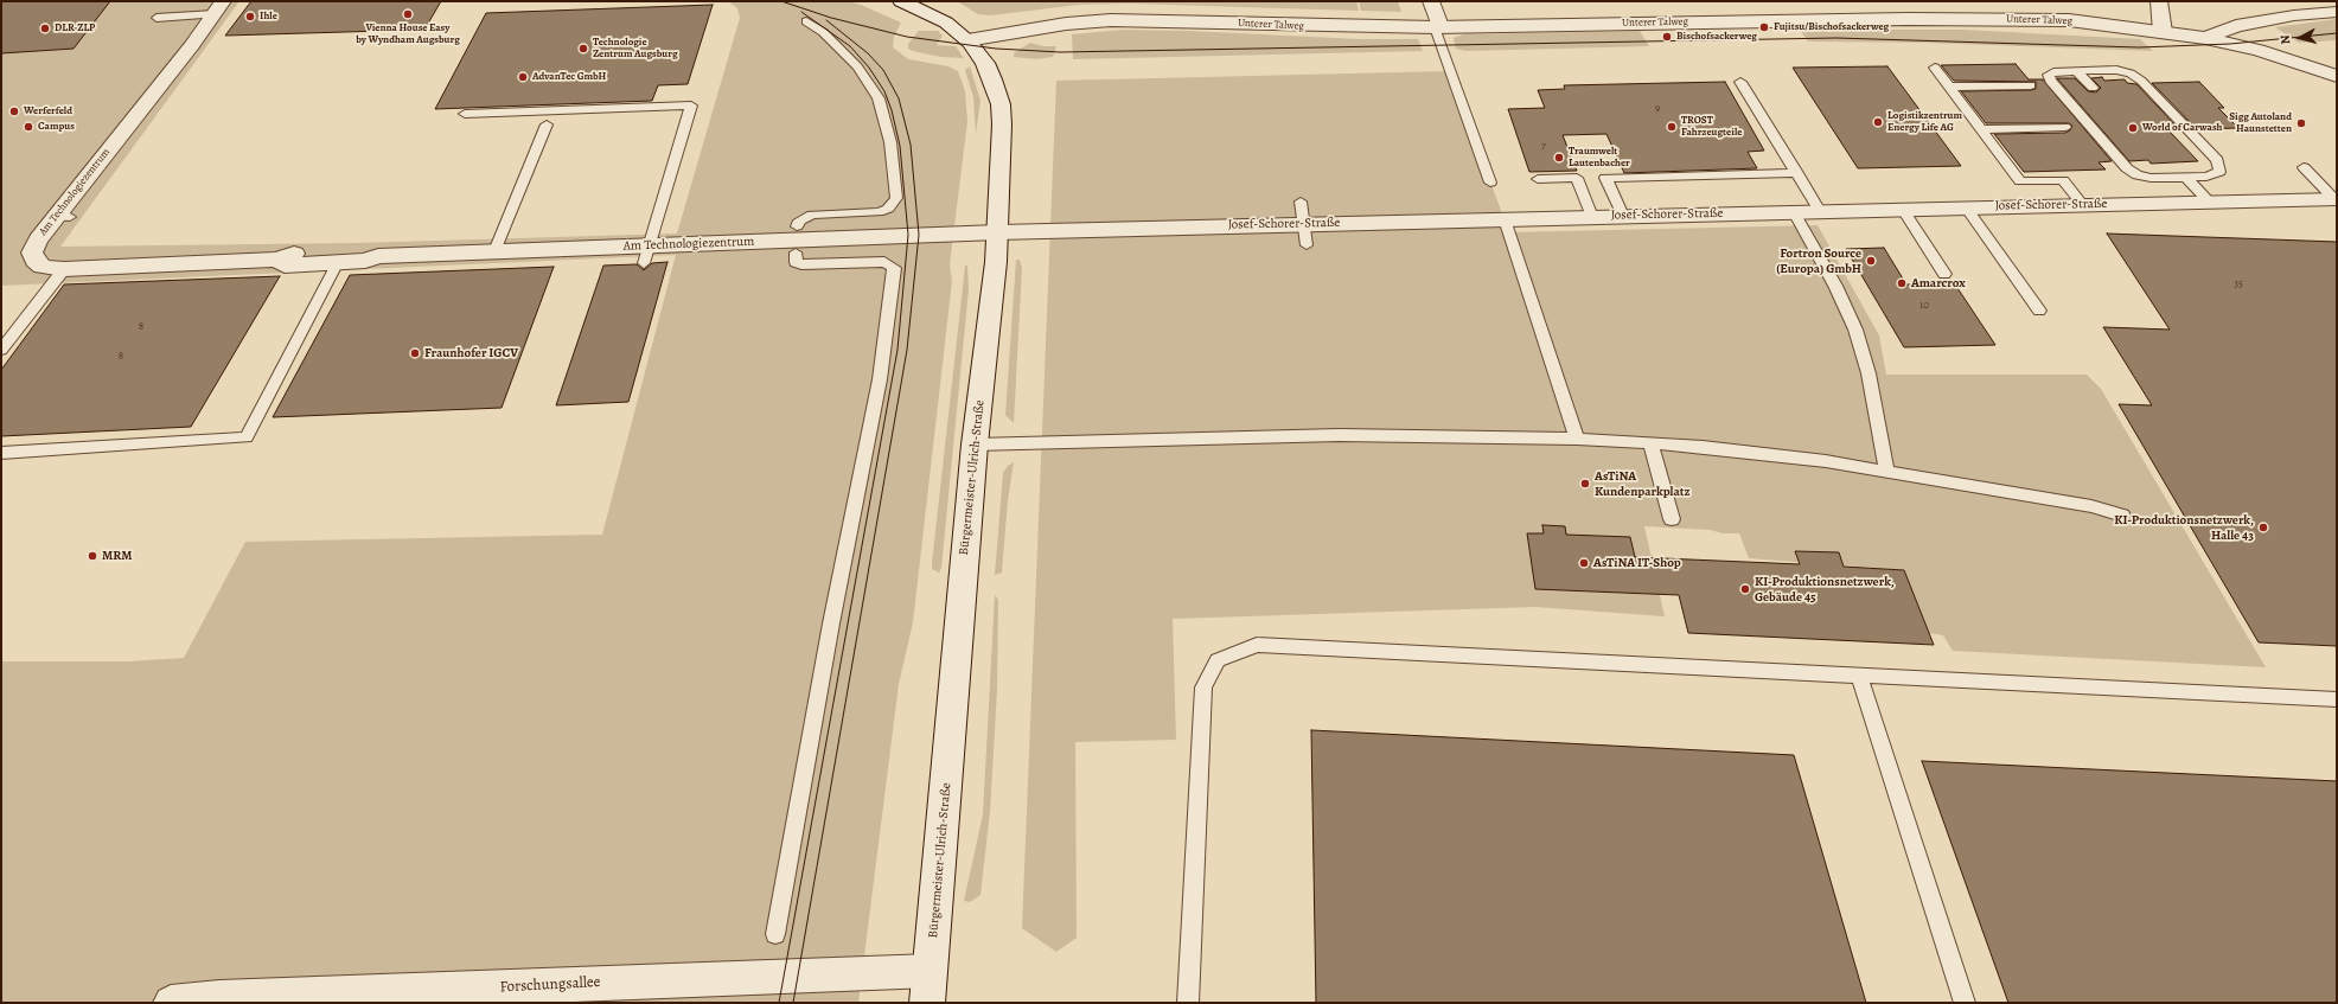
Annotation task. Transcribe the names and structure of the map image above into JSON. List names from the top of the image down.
{
  "streets": {
    "street": [
      "Unterer Talweg",
      "Am Technologiezentrum",
      "Josef-Schorer-Straße",
      "Bürgermeister-Ulrich-Straße",
      "Forschungsallee"
    ]
  },
  "crossings": [
    ["Unterer Talweg", "Bürgermeister-Ulrich-Straße"],
    ["Am Technologiezentrum", "Josef-Schorer-Straße"],
    ["Am Technologiezentrum", "Bürgermeister-Ulrich-Straße"],
    ["Josef-Schorer-Straße", "Bürgermeister-Ulrich-Straße"],
    ["Bürgermeister-Ulrich-Straße", "Forschungsallee"]
  ],
  "places": [
    "Vienna House Easy by Wyndham Augsburg",
    "Ihle",
    "Fujitsu/Bischofsackerweg",
    "DLR-ZLP",
    "Bischofsackerweg",
    "Technologie Zentrum Augsburg",
    "AdvanTec GmbH",
    "Werferfeld",
    "Logistikzentrum Energy Life AG",
    "Sigg Autoland Haunstetten",
    "Campus",
    "TROST Fahrzeugteile",
    "World of Carwash",
    "Traumwelt Lautenbacher",
    "Fortron Source (Europa) GmbH",
    "Amarcrox",
    "Fraunhofer IGCV",
    "AsTiNA Kundenparkplatz",
    "KI-Produktionsnetzwerk, Halle 43",
    "MRM",
    "AsTiNA IT-Shop",
    "KI-Produktionsnetzwerk, Gebäude 45"
  ],
  "house_numbers": [
    "9",
    "7",
    "35",
    "10",
    "8",
    "8"
  ],
  "north": "left"
}
